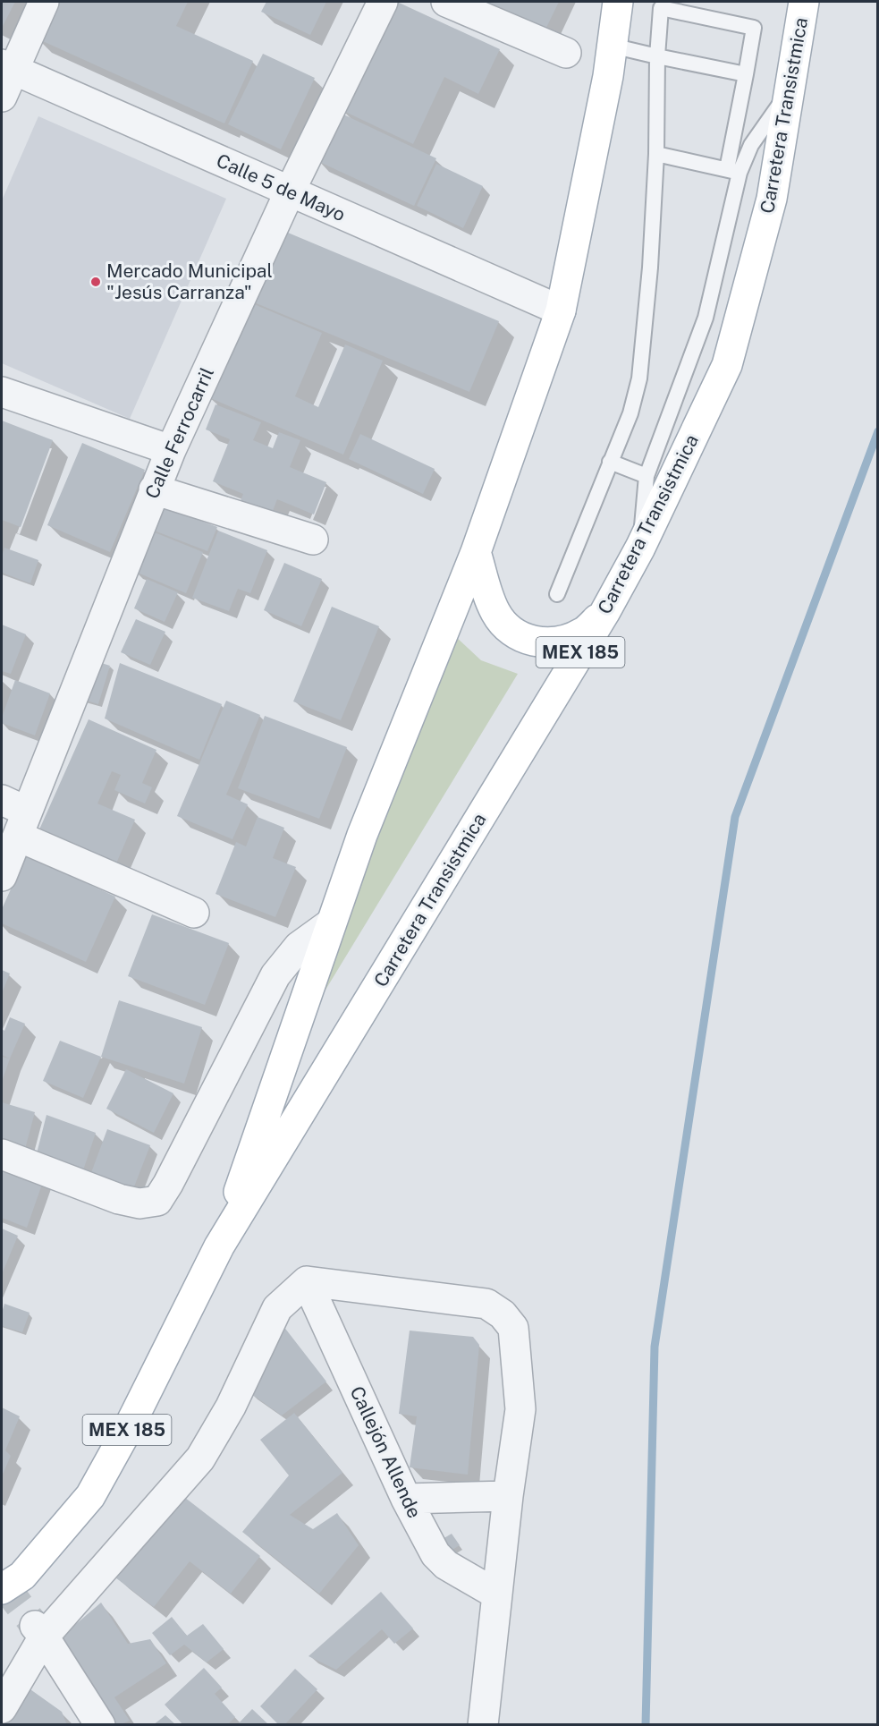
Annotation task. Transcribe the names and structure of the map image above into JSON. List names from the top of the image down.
{
  "streets": {
    "main road": ["Carretera Transistmica", "MEX 185"],
    "street": ["Calle 5 de Mayo", "Calle Ferrocarril", "Callejón Allende"]
  },
  "crossings": [
    ["Carretera Transistmica", "Calle 5 de Mayo"],
    ["Calle 5 de Mayo", "Calle Ferrocarril"]
  ],
  "places": ["Mercado Municipal \"Jesús Carranza\""]
}
